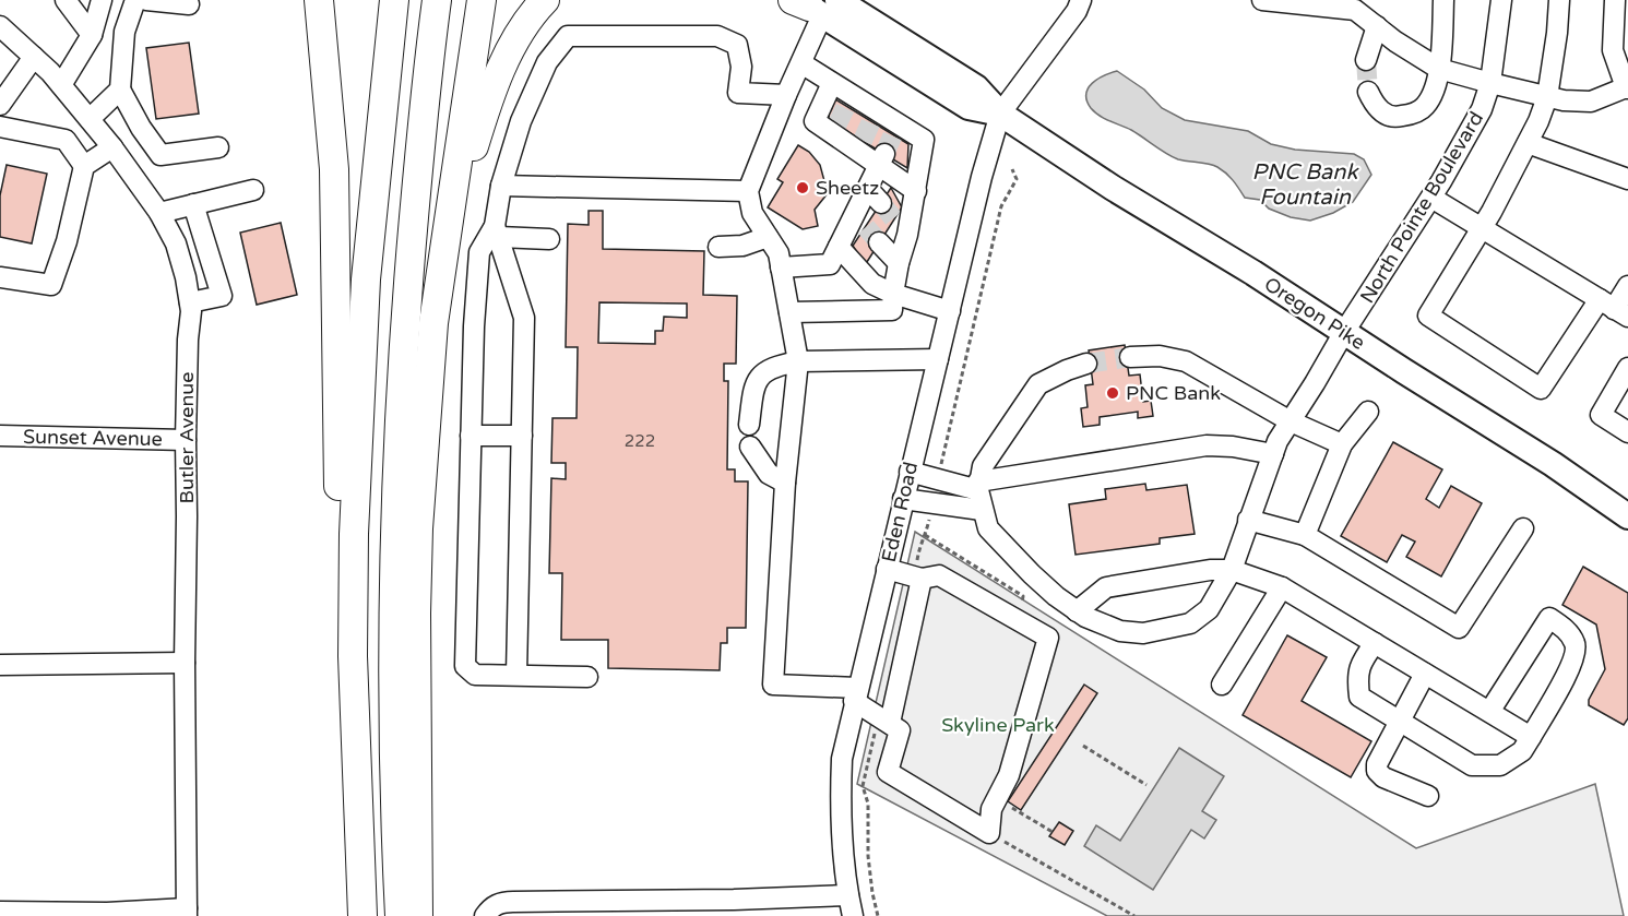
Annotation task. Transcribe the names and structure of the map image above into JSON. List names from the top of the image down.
{
  "streets": {
    "main road": ["Oregon Pike"],
    "street": [
      "North Pointe Boulevard",
      "Sunset Avenue",
      "Butler Avenue",
      "Eden Road"
    ]
  },
  "crossings": [
    ["North Pointe Boulevard", "Oregon Pike"],
    ["Oregon Pike", "Eden Road"],
    ["Sunset Avenue", "Butler Avenue"]
  ],
  "water": ["PNC Bank Fountain"],
  "parks": ["Skyline Park"],
  "places": ["Sheetz", "PNC Bank"],
  "house_numbers": ["222"]
}
